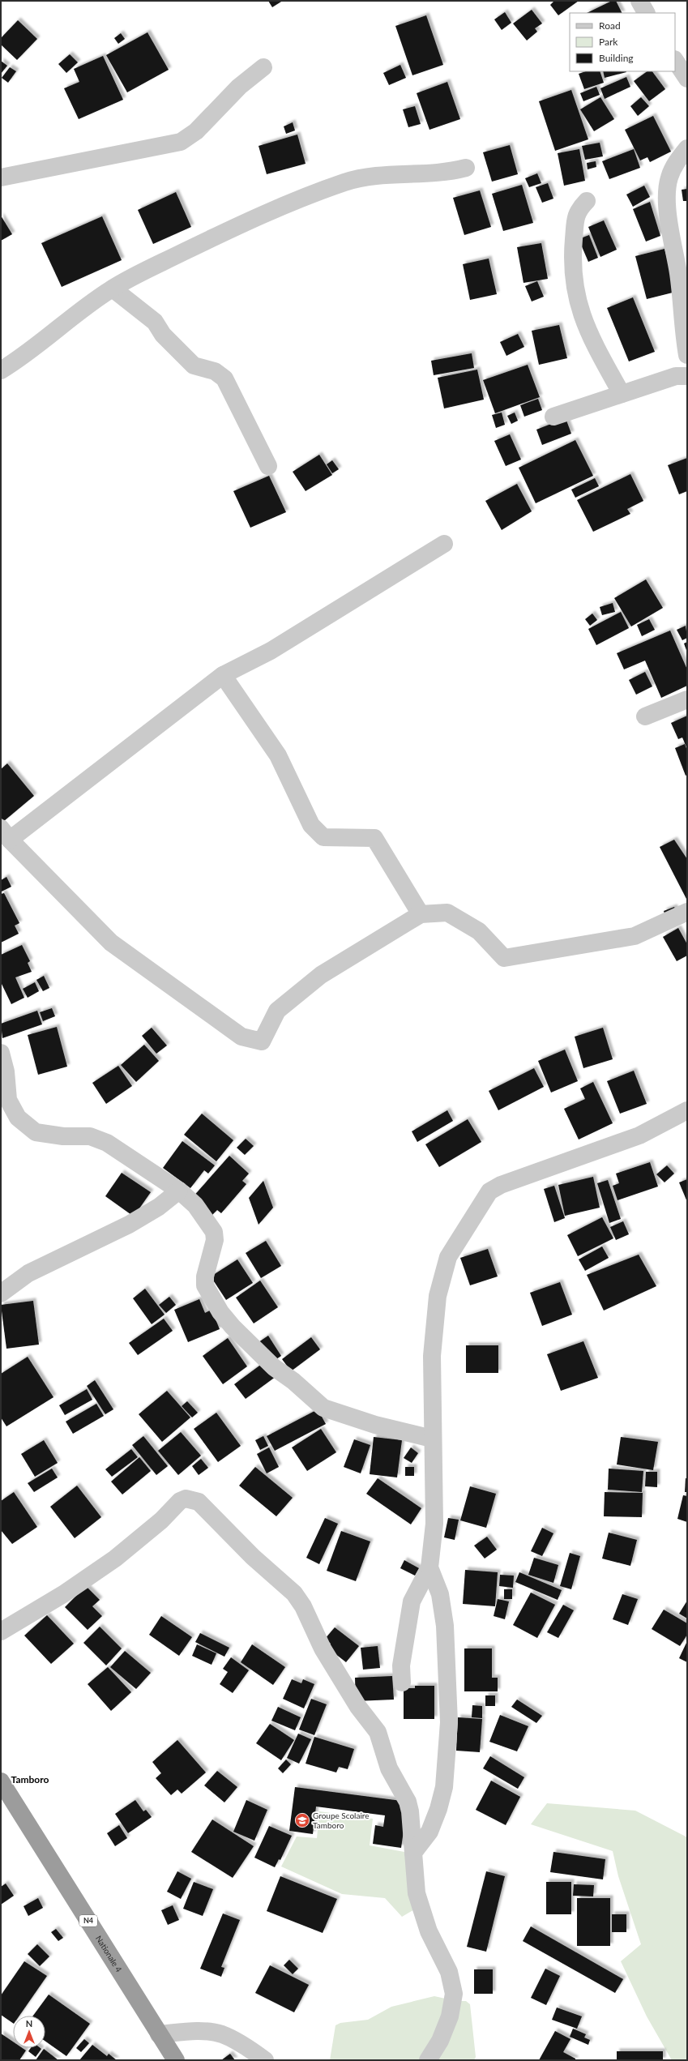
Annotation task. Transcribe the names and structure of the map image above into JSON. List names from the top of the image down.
{
  "streets": {
    "highway": ["N4", "Nationale 4"]
  },
  "districts": ["Tamboro"],
  "places": {
    "school or university": ["Groupe Scolaire Tamboro"]
  },
  "legend": ["Road", "Park", "Building"],
  "north": "top"
}
